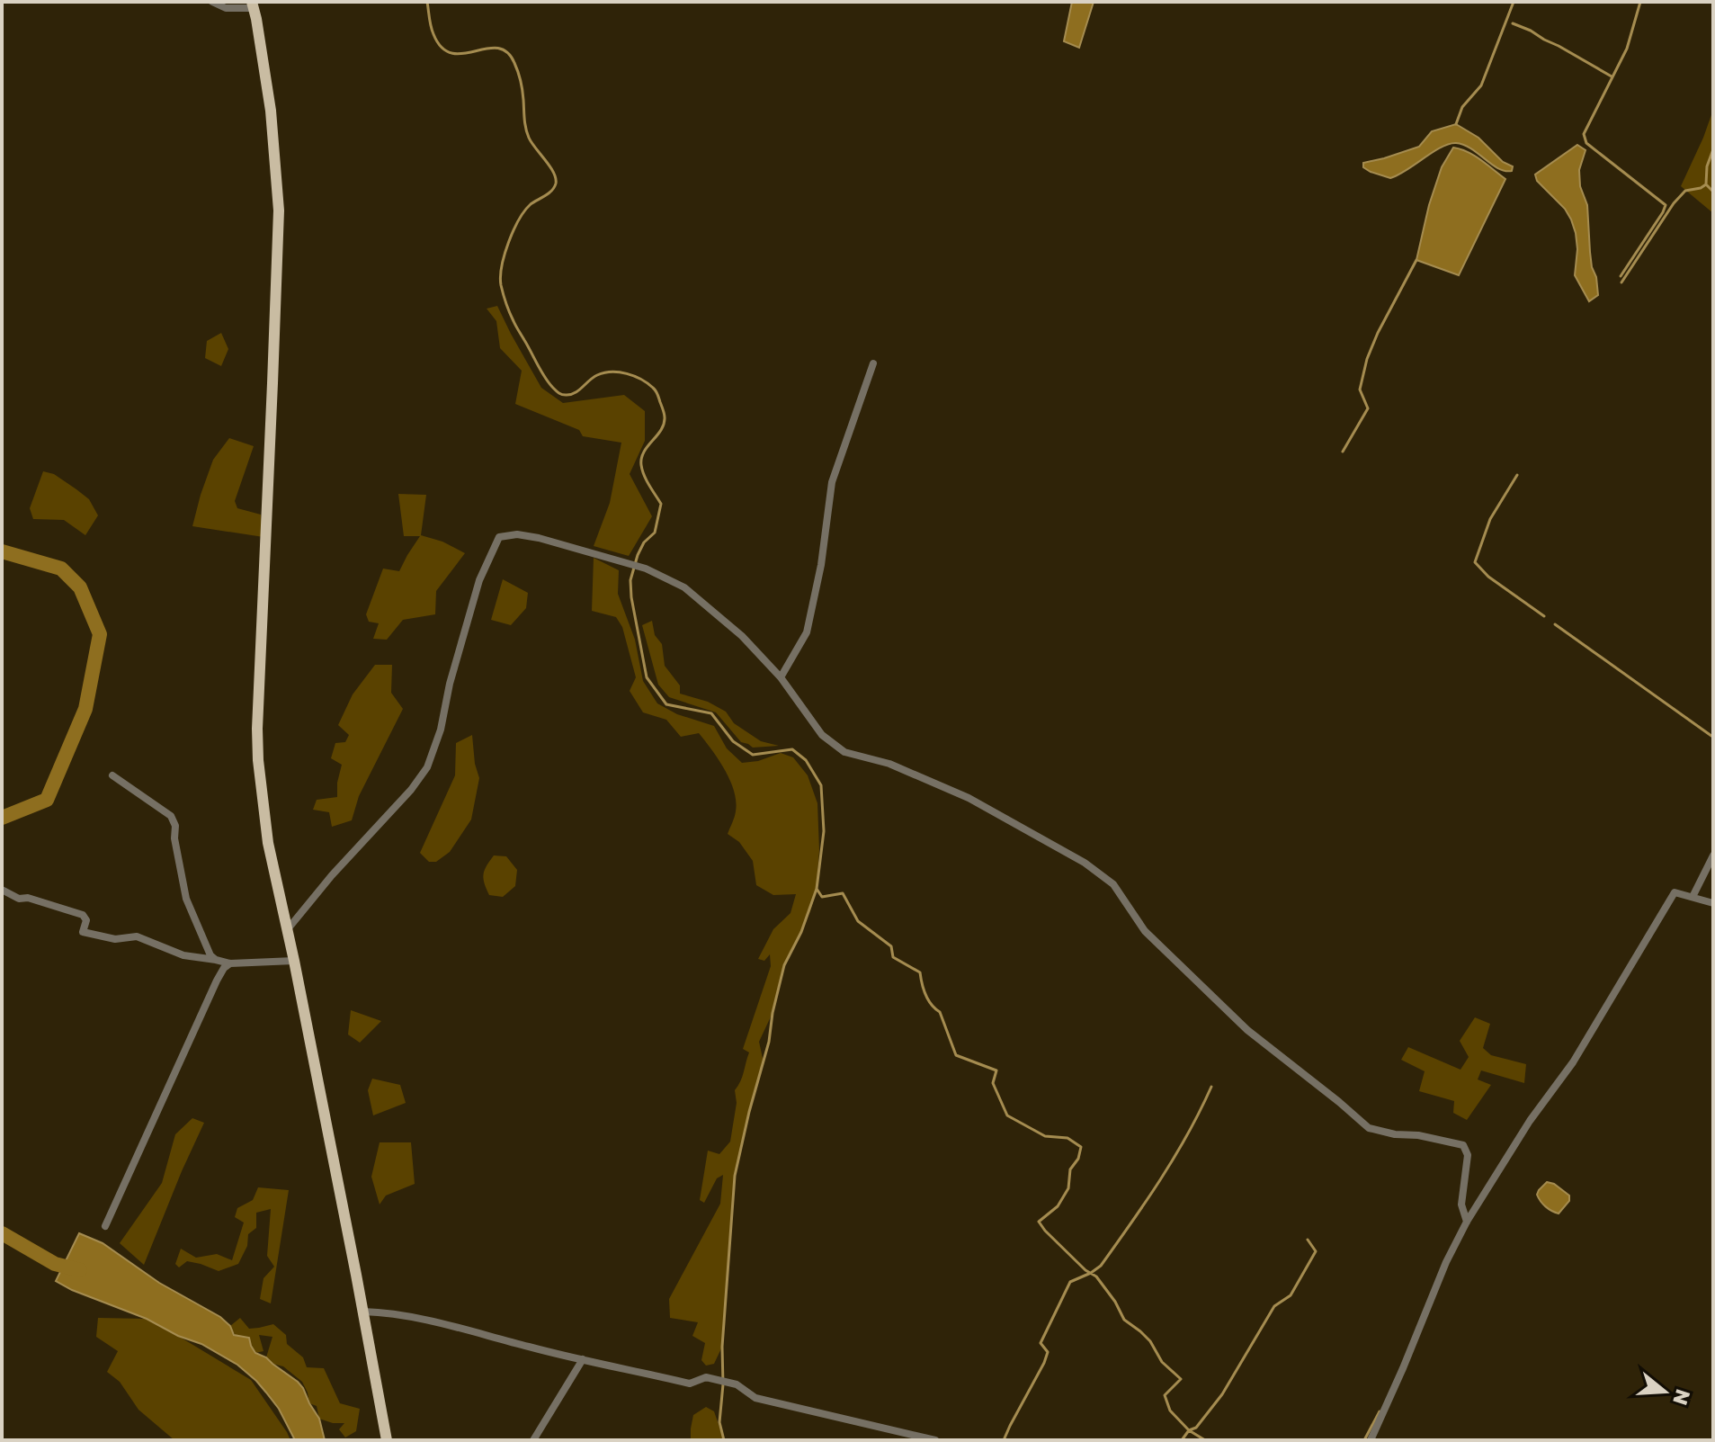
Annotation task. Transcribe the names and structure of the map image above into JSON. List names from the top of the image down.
{
  "north": "right"
}
